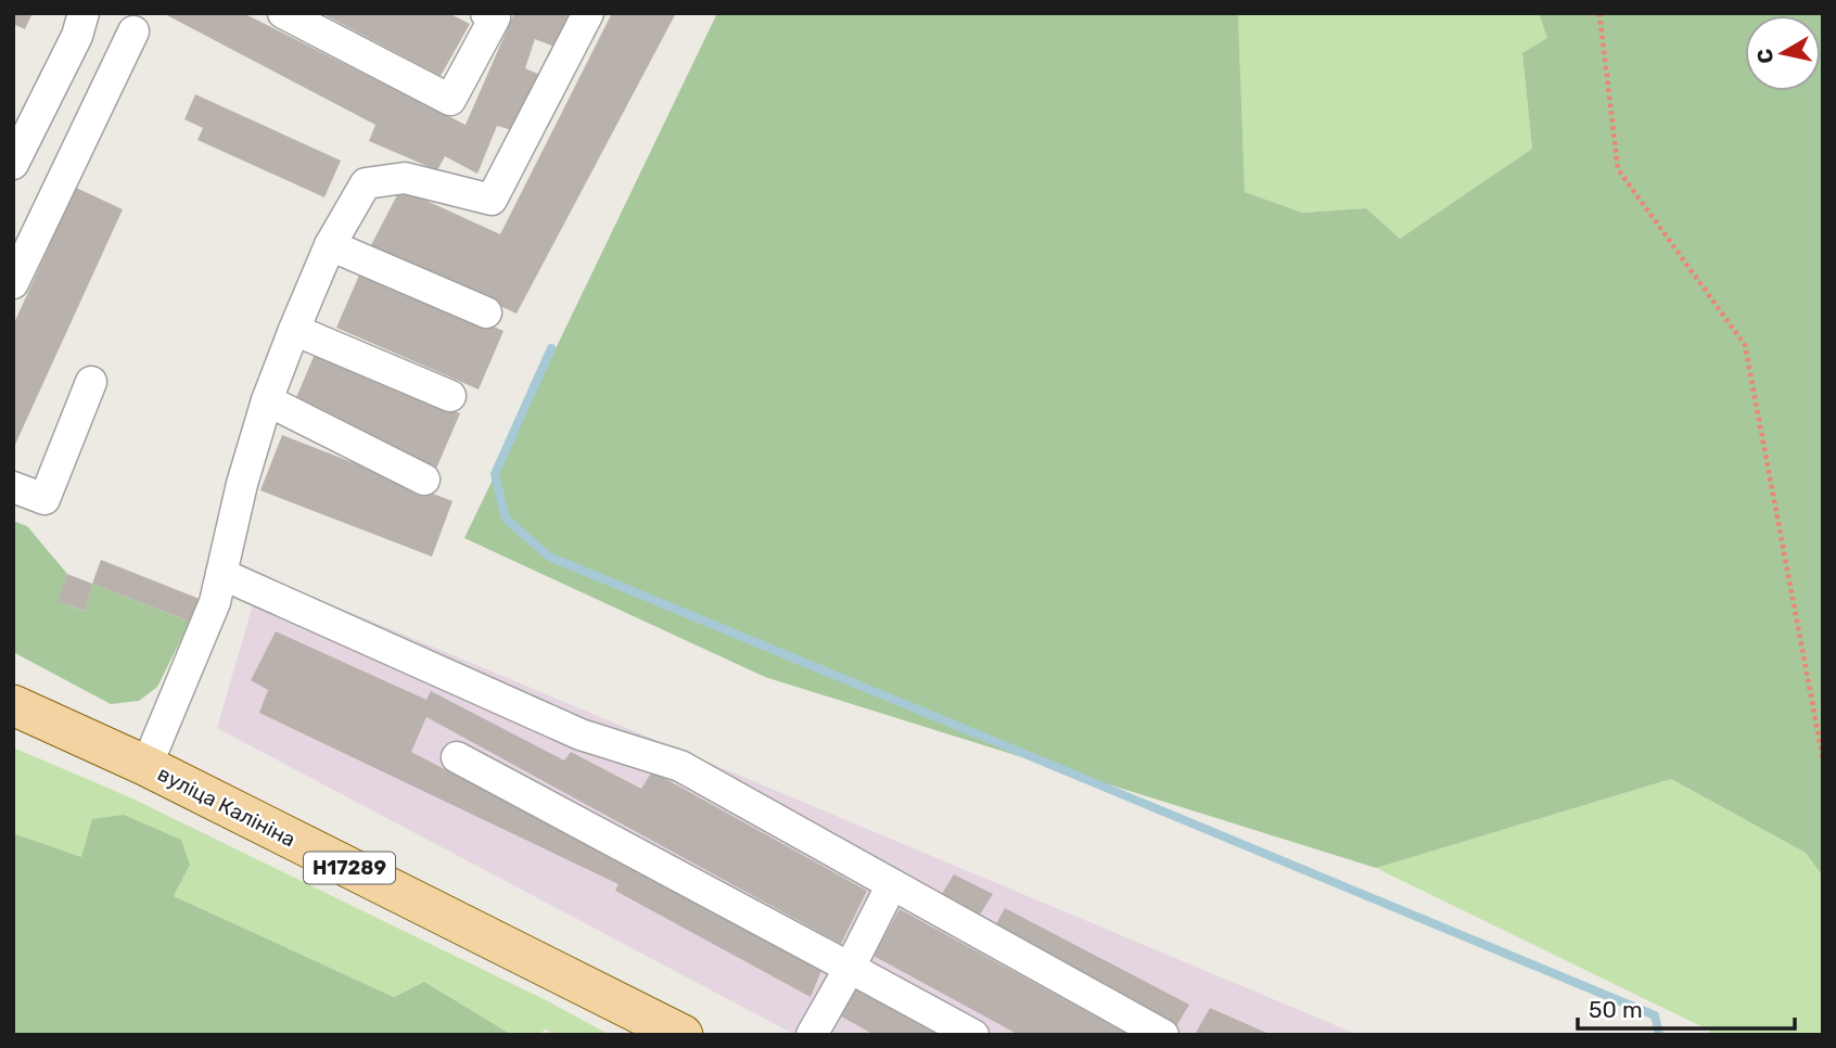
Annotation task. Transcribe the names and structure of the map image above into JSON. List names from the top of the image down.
{
  "streets": {
    "main road": ["вуліца Калініна", "Н17289"]
  },
  "scale_bar": "50 m",
  "north": "left"
}
